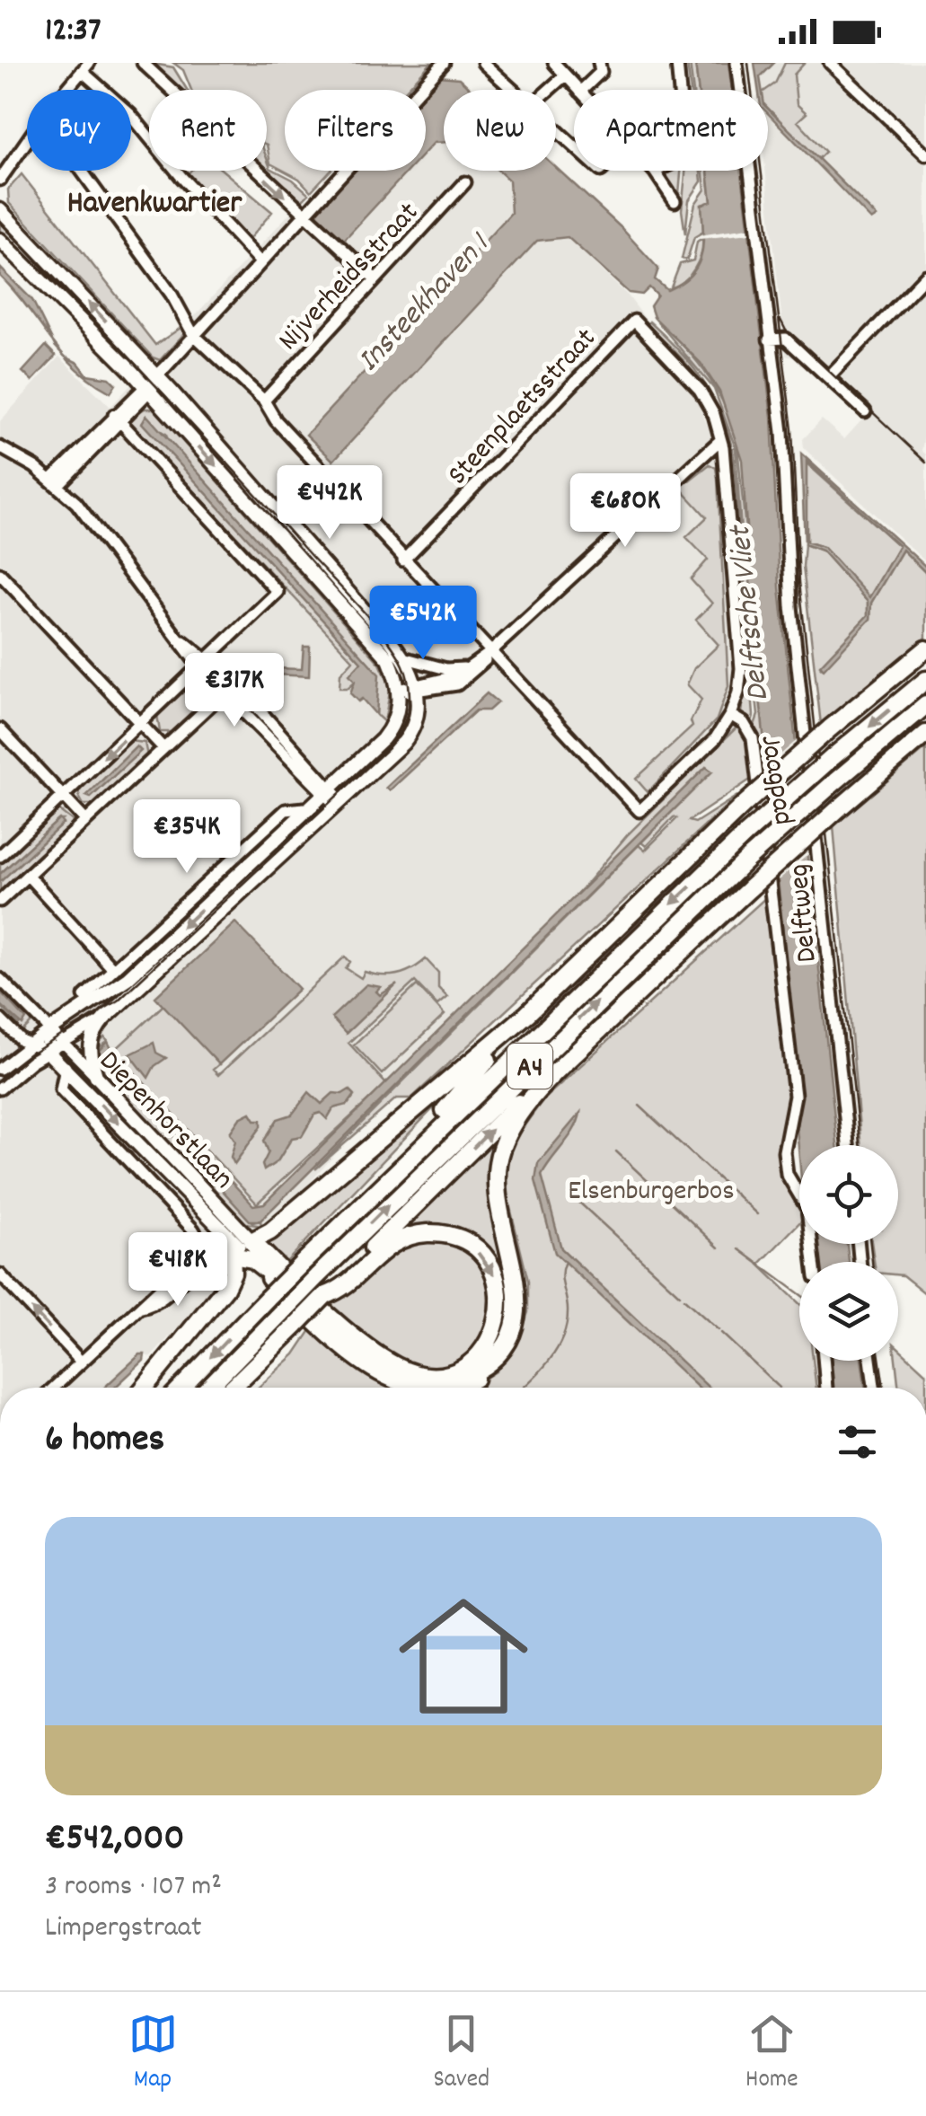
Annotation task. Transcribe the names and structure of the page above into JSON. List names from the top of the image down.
{
  "streets": {
    "highway": ["A4"],
    "main road": ["Diepenhorstlaan"],
    "street": [
      "Nijverheidsstraat",
      "Steenplaetsstraat",
      "Jaagpad",
      "Delftweg"
    ]
  },
  "crossings": [
    ["Steenplaetsstraat", "Jaagpad"],
    ["A4", "Diepenhorstlaan"]
  ],
  "districts": ["Havenkwartier"],
  "water": ["Insteekhaven 1", "Delftsche Vliet"],
  "parks": ["Elsenburgerbos"],
  "page": {
    "status": "12:37",
    "chip": [
      "Buy",
      "Rent",
      "Filters",
      "New",
      "Apartment"
    ],
    "price": [
      "€442K",
      "€680K",
      "€542K",
      "€317K",
      "€354K",
      "€418K"
    ],
    "heading": "6 homes",
    "list": [
      {
        "name": "€542,000",
        "note": "3 rooms · 107 m² · Limpergstraat"
      }
    ],
    "tabs": ["Map", "Saved", "Home"]
  }
}
